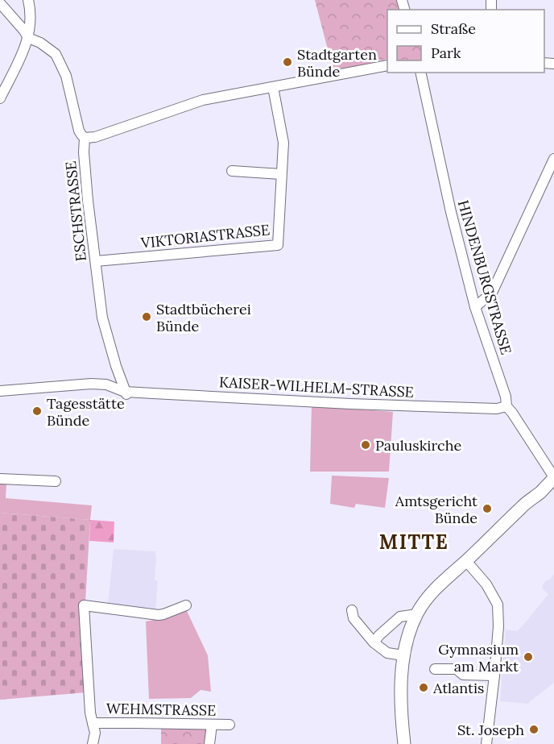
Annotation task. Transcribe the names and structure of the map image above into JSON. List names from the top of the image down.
{
  "streets": {
    "street": [
      "ESCHSTRASSE",
      "VIKTORIASTRASSE",
      "HINDENBURGSTRASSE",
      "KAISER-WILHELM-STRASSE",
      "WEHMSTRASSE"
    ]
  },
  "crossings": [
    ["ESCHSTRASSE", "VIKTORIASTRASSE"],
    ["ESCHSTRASSE", "KAISER-WILHELM-STRASSE"],
    ["HINDENBURGSTRASSE", "KAISER-WILHELM-STRASSE"]
  ],
  "districts": ["MITTE"],
  "places": [
    "Stadtgarten Bünde",
    "Stadtbücherei Bünde",
    "Tagesstätte Bünde",
    "Pauluskirche",
    "Amtsgericht Bünde",
    "Gymnasium am Markt",
    "Atlantis",
    "St. Joseph"
  ],
  "legend": ["Straße", "Park"]
}
